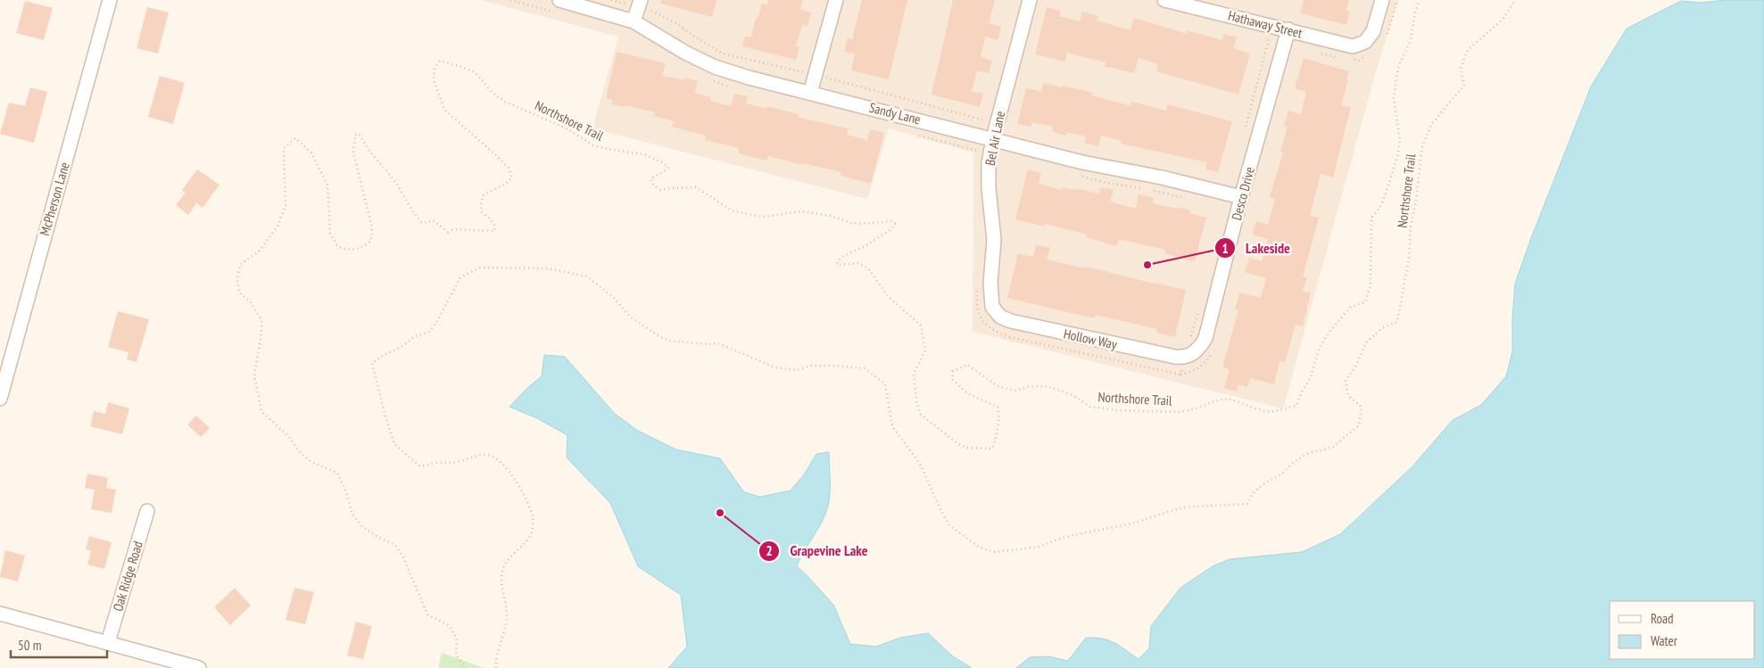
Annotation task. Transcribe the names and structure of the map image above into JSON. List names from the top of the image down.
{
  "streets": {
    "street": [
      "Hathaway Street",
      "Sandy Lane",
      "Bel Air Lane",
      "Desco Drive",
      "McPherson Lane",
      "Hollow Way",
      "Oak Ridge Road"
    ],
    "path": ["Northshore Trail"]
  },
  "crossings": [
    ["Hathaway Street", "Desco Drive"],
    ["Sandy Lane", "Bel Air Lane"],
    ["Sandy Lane", "Desco Drive"],
    ["Bel Air Lane", "Hollow Way"],
    ["Desco Drive", "Hollow Way"]
  ],
  "places": ["Lakeside", "Grapevine Lake"],
  "legend": ["Road", "Water"],
  "scale_bar": "50 m"
}
